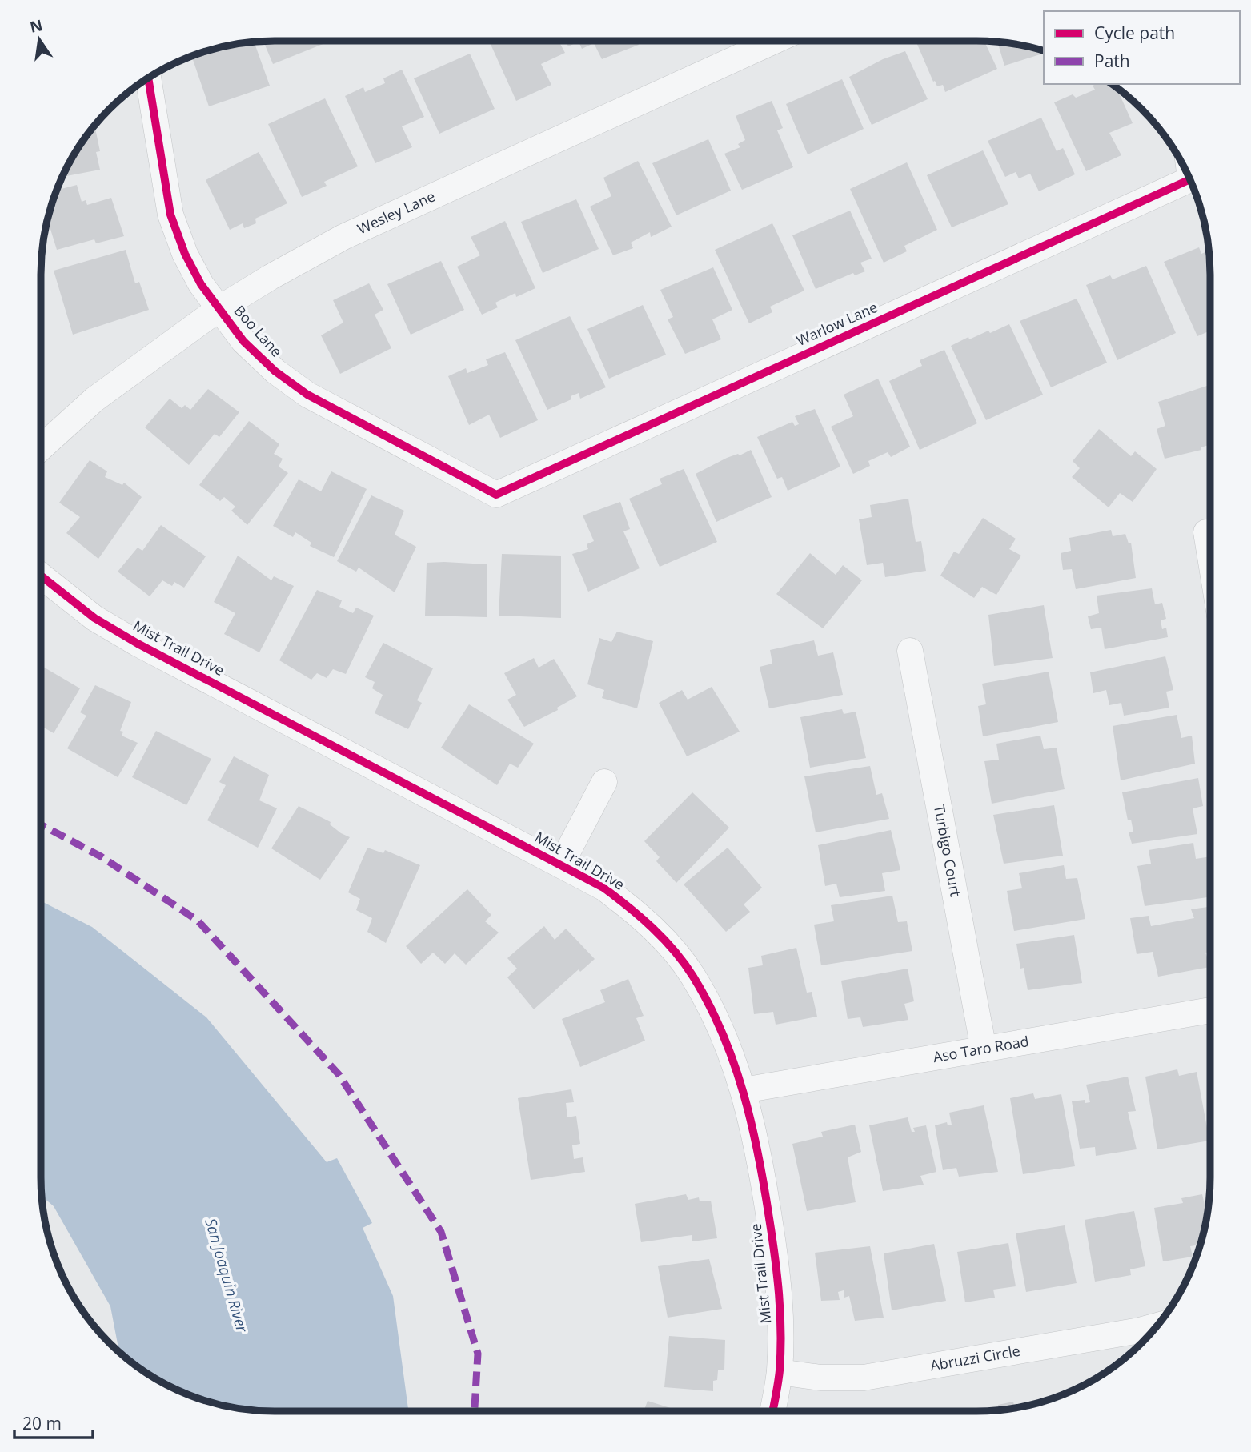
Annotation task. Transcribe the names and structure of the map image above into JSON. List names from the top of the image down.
{
  "streets": {
    "street": [
      "Wesley Lane",
      "Warlow Lane",
      "Boo Lane",
      "Mist Trail Drive",
      "Turbigo Court",
      "Aso Taro Road",
      "Abruzzi Circle"
    ]
  },
  "crossings": [
    ["Wesley Lane", "Boo Lane"],
    ["Warlow Lane", "Boo Lane"],
    ["Mist Trail Drive", "Aso Taro Road"],
    ["Mist Trail Drive", "Abruzzi Circle"],
    ["Turbigo Court", "Aso Taro Road"]
  ],
  "water": ["San Joaquin River"],
  "legend": ["Cycle path", "Path"],
  "scale_bar": "20 m",
  "north": "top"
}
